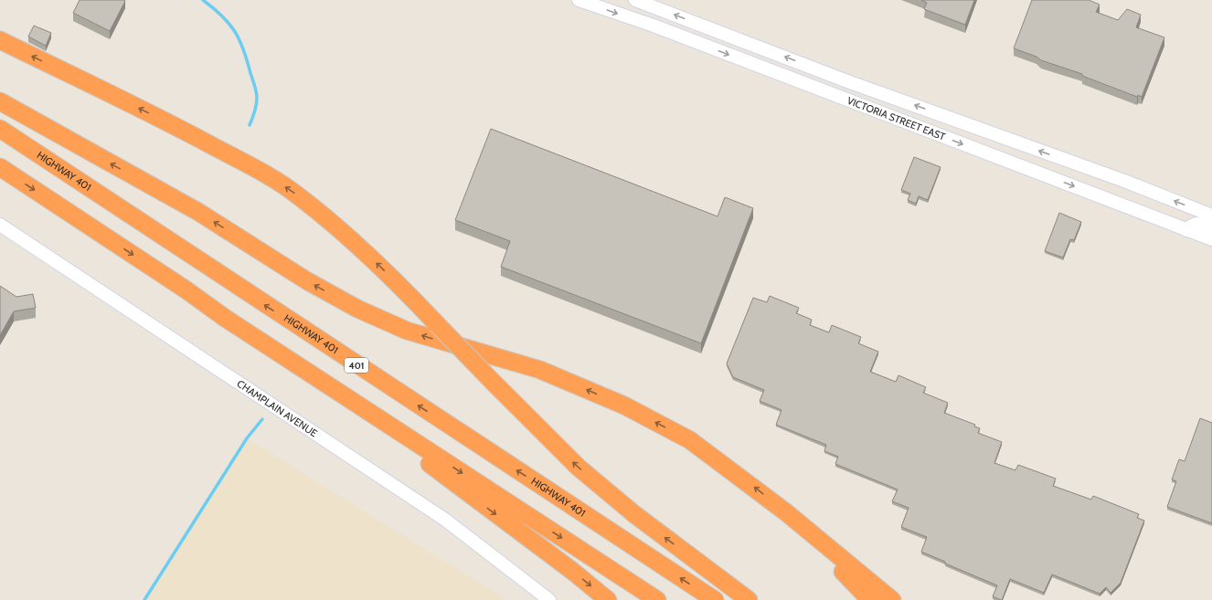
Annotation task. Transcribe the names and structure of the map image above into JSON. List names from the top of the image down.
{
  "streets": {
    "highway": ["HIGHWAY 401", "401"],
    "main road": ["VICTORIA STREET EAST", "CHAMPLAIN AVENUE"]
  }
}
